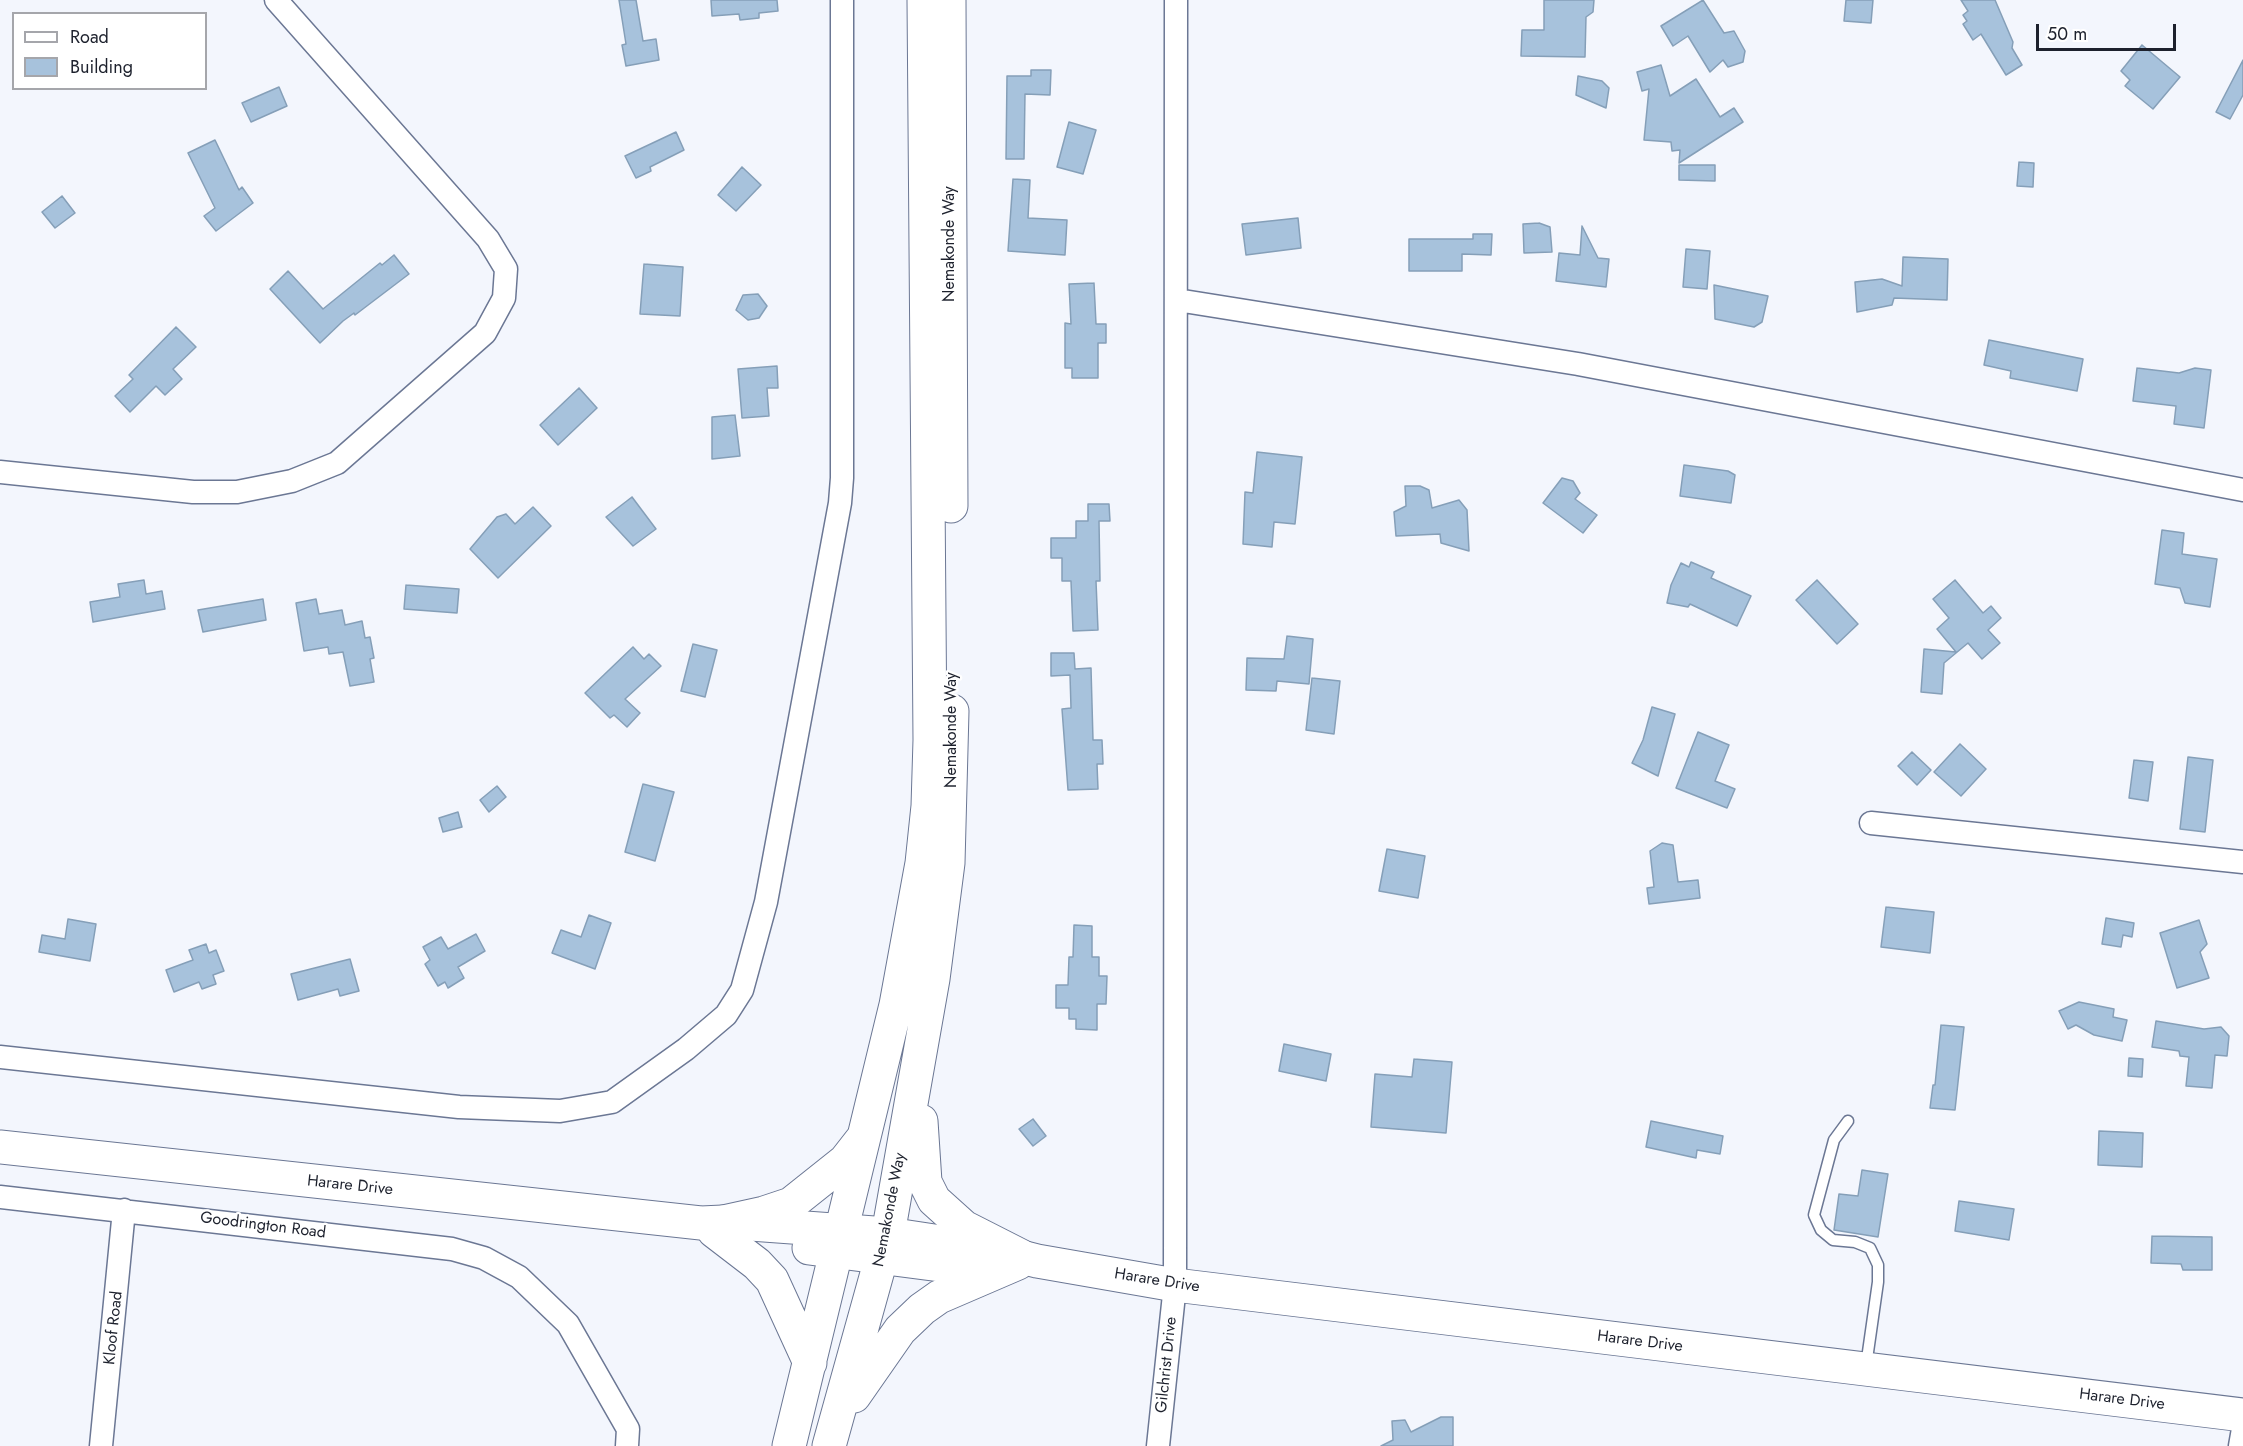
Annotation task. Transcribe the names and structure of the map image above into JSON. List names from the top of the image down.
{
  "streets": {
    "main road": ["Nemakonde Way", "Harare Drive"],
    "street": ["Goodrington Road", "Kloof Road", "Gilchrist Drive"]
  },
  "crossings": [
    ["Nemakonde Way", "Harare Drive"],
    ["Harare Drive", "Gilchrist Drive"],
    ["Goodrington Road", "Kloof Road"]
  ],
  "legend": ["Road", "Building"],
  "scale_bar": "50 m"
}
